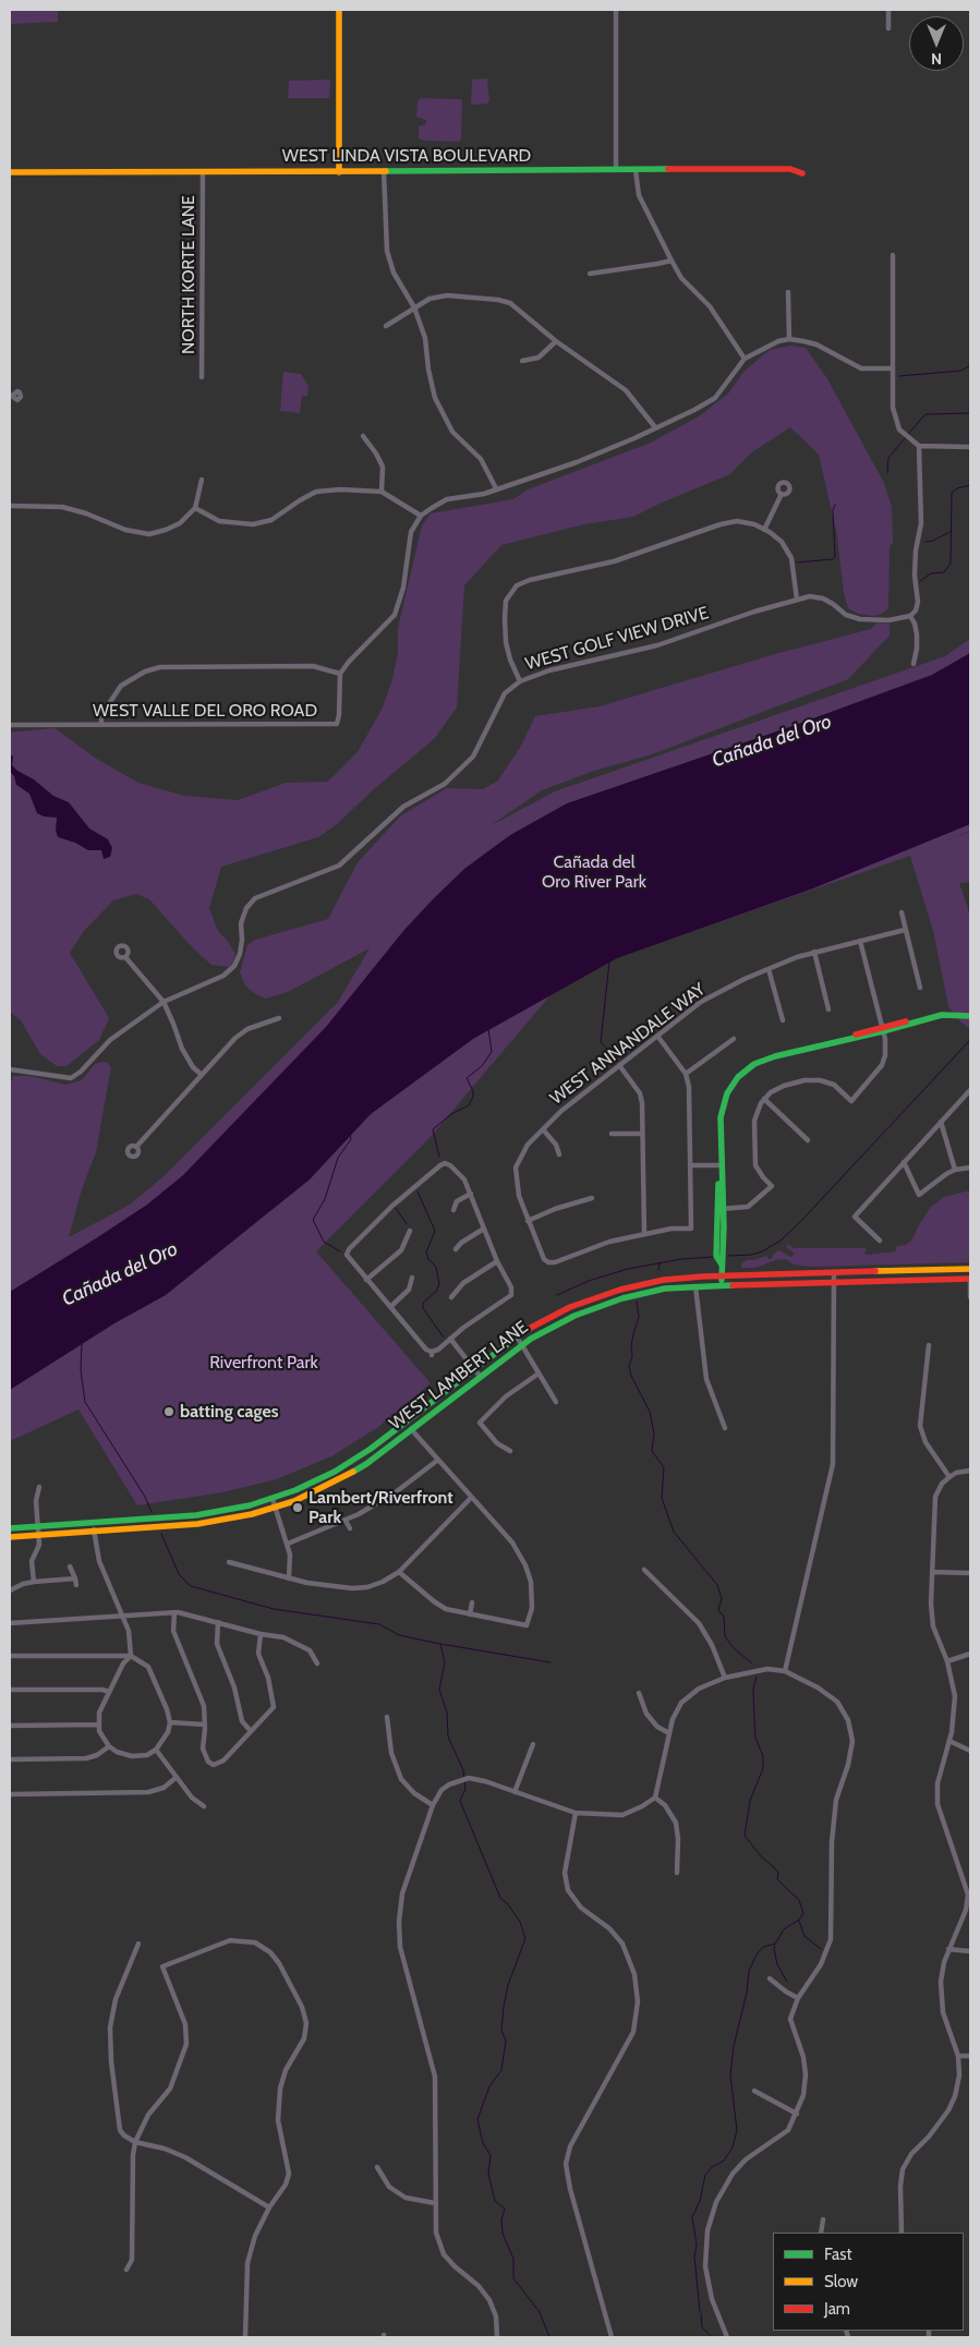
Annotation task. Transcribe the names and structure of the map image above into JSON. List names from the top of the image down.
{
  "streets": {
    "main road": ["WEST LINDA VISTA BOULEVARD", "WEST LAMBERT LANE"],
    "street": [
      "NORTH KORTE LANE",
      "WEST GOLF VIEW DRIVE",
      "WEST VALLE DEL ORO ROAD",
      "WEST ANNANDALE WAY"
    ]
  },
  "crossings": [
    ["WEST LINDA VISTA BOULEVARD", "NORTH KORTE LANE"]
  ],
  "water": ["Cañada del Oro"],
  "parks": ["Cañada del Oro River Park", "Riverfront Park"],
  "places": ["batting cages", "Lambert/Riverfront Park"],
  "legend": ["Fast", "Slow", "Jam"],
  "north": "bottom"
}
